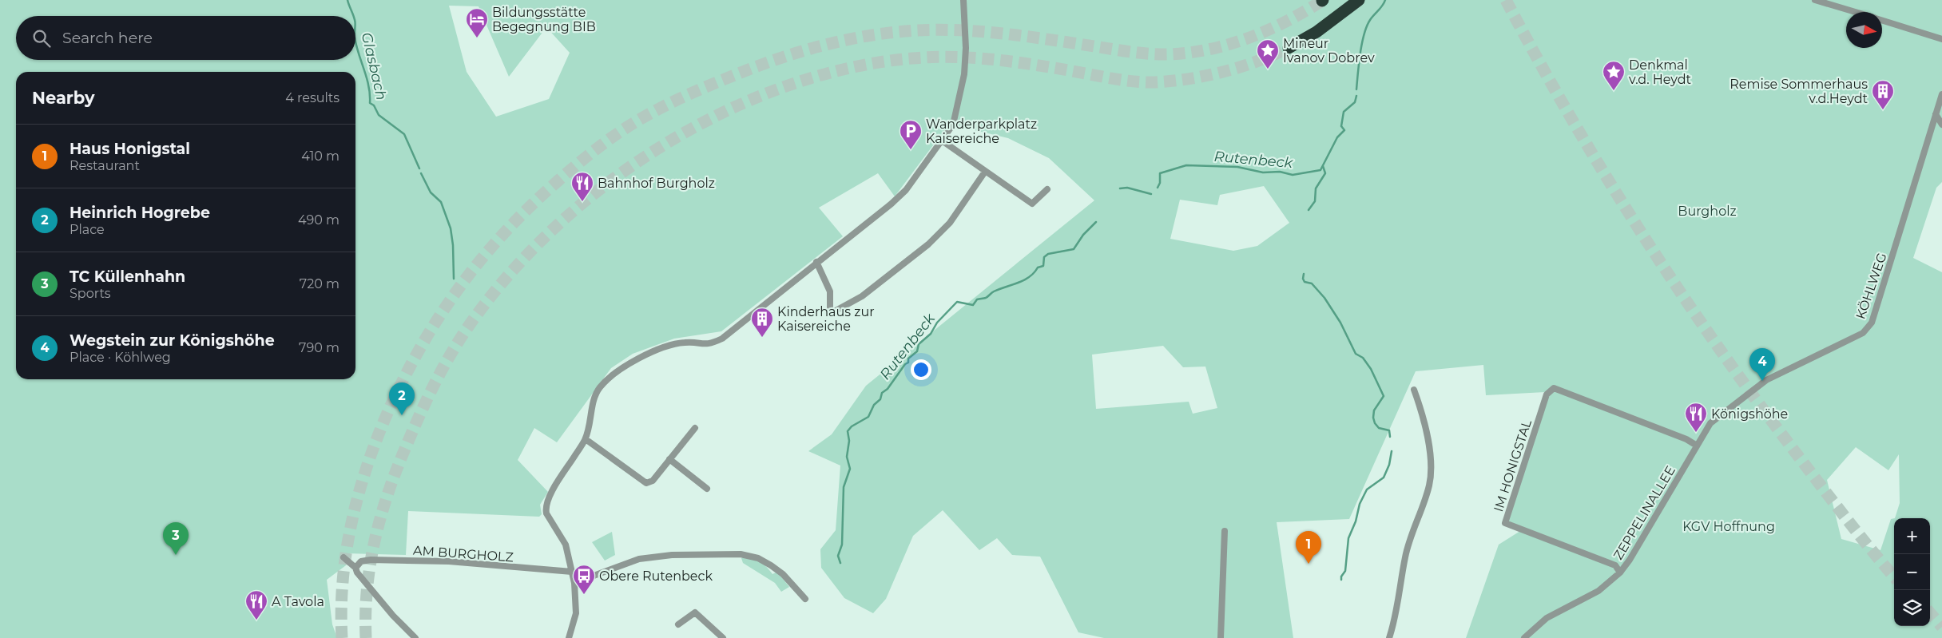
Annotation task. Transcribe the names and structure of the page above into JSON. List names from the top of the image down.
{
  "streets": {
    "street": [
      "KÖHLWEG",
      "IM HONIGSTAL",
      "ZEPPELINALLEE",
      "AM BURGHOLZ"
    ]
  },
  "crossings": [
    ["KÖHLWEG", "IM HONIGSTAL"],
    ["KÖHLWEG", "ZEPPELINALLEE"],
    ["IM HONIGSTAL", "ZEPPELINALLEE"]
  ],
  "water": ["Glasbach", "Rutenbeck"],
  "parks": ["Burgholz", "KGV Hoffnung"],
  "places": {
    "hotel": ["Bildungsstätte Begegnung BIB"],
    "place": ["Mineur Ivanov Dobrev", "Denkmal v.d. Heydt"],
    "building": ["Remise Sommerhaus v.d.Heydt", "Kinderhaus zur Kaisereiche"],
    "parking": ["Wanderparkplatz Kaisereiche"],
    "restaurant": ["Bahnhof Burgholz", "Königshöhe", "A Tavola"],
    "bus stop": ["Obere Rutenbeck"]
  },
  "north": "right",
  "page": {
    "search": "Search here",
    "heading": ["Nearby", "4 results"],
    "list": [
      {
        "mark": "1",
        "name": "Haus Honigstal",
        "note": "Restaurant",
        "value": "410 m"
      },
      {
        "mark": "2",
        "name": "Heinrich Hogrebe",
        "note": "Place",
        "value": "490 m"
      },
      {
        "mark": "3",
        "name": "TC Küllenhahn",
        "note": "Sports",
        "value": "720 m"
      },
      {
        "mark": "4",
        "name": "Wegstein zur Königshöhe",
        "note": "Place · Köhlweg",
        "value": "790 m"
      }
    ],
    "pins": [
      "4",
      "2",
      "3",
      "1"
    ],
    "map_buttons": ["+", "−"]
  }
}
